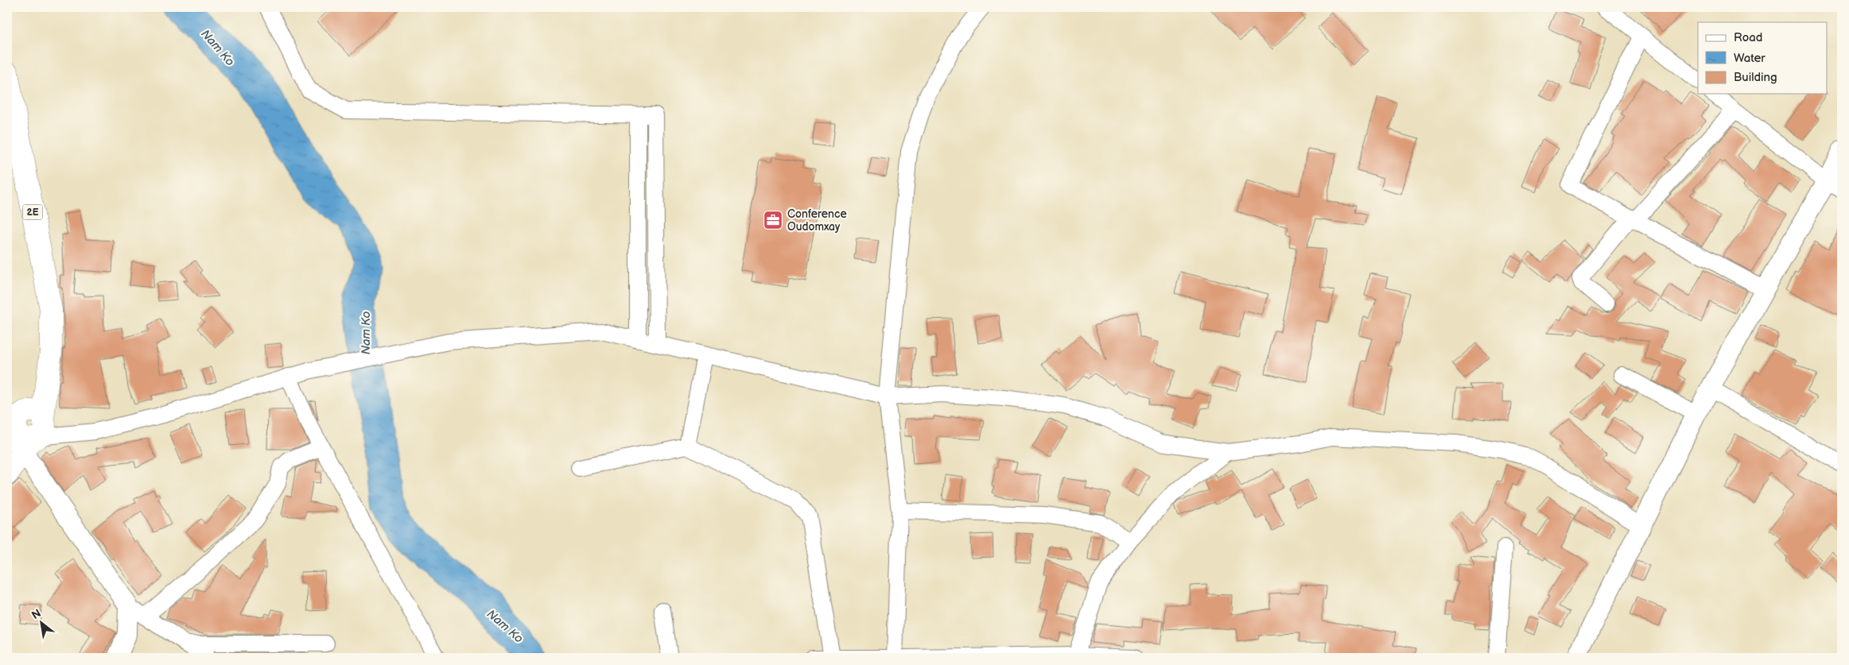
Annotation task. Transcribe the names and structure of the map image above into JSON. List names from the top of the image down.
{
  "streets": {
    "highway": ["2E"]
  },
  "water": ["Nam Ko"],
  "places": {
    "office": ["Conference Oudomxay"]
  },
  "legend": ["Road", "Water", "Building"],
  "north": "top left"
}
